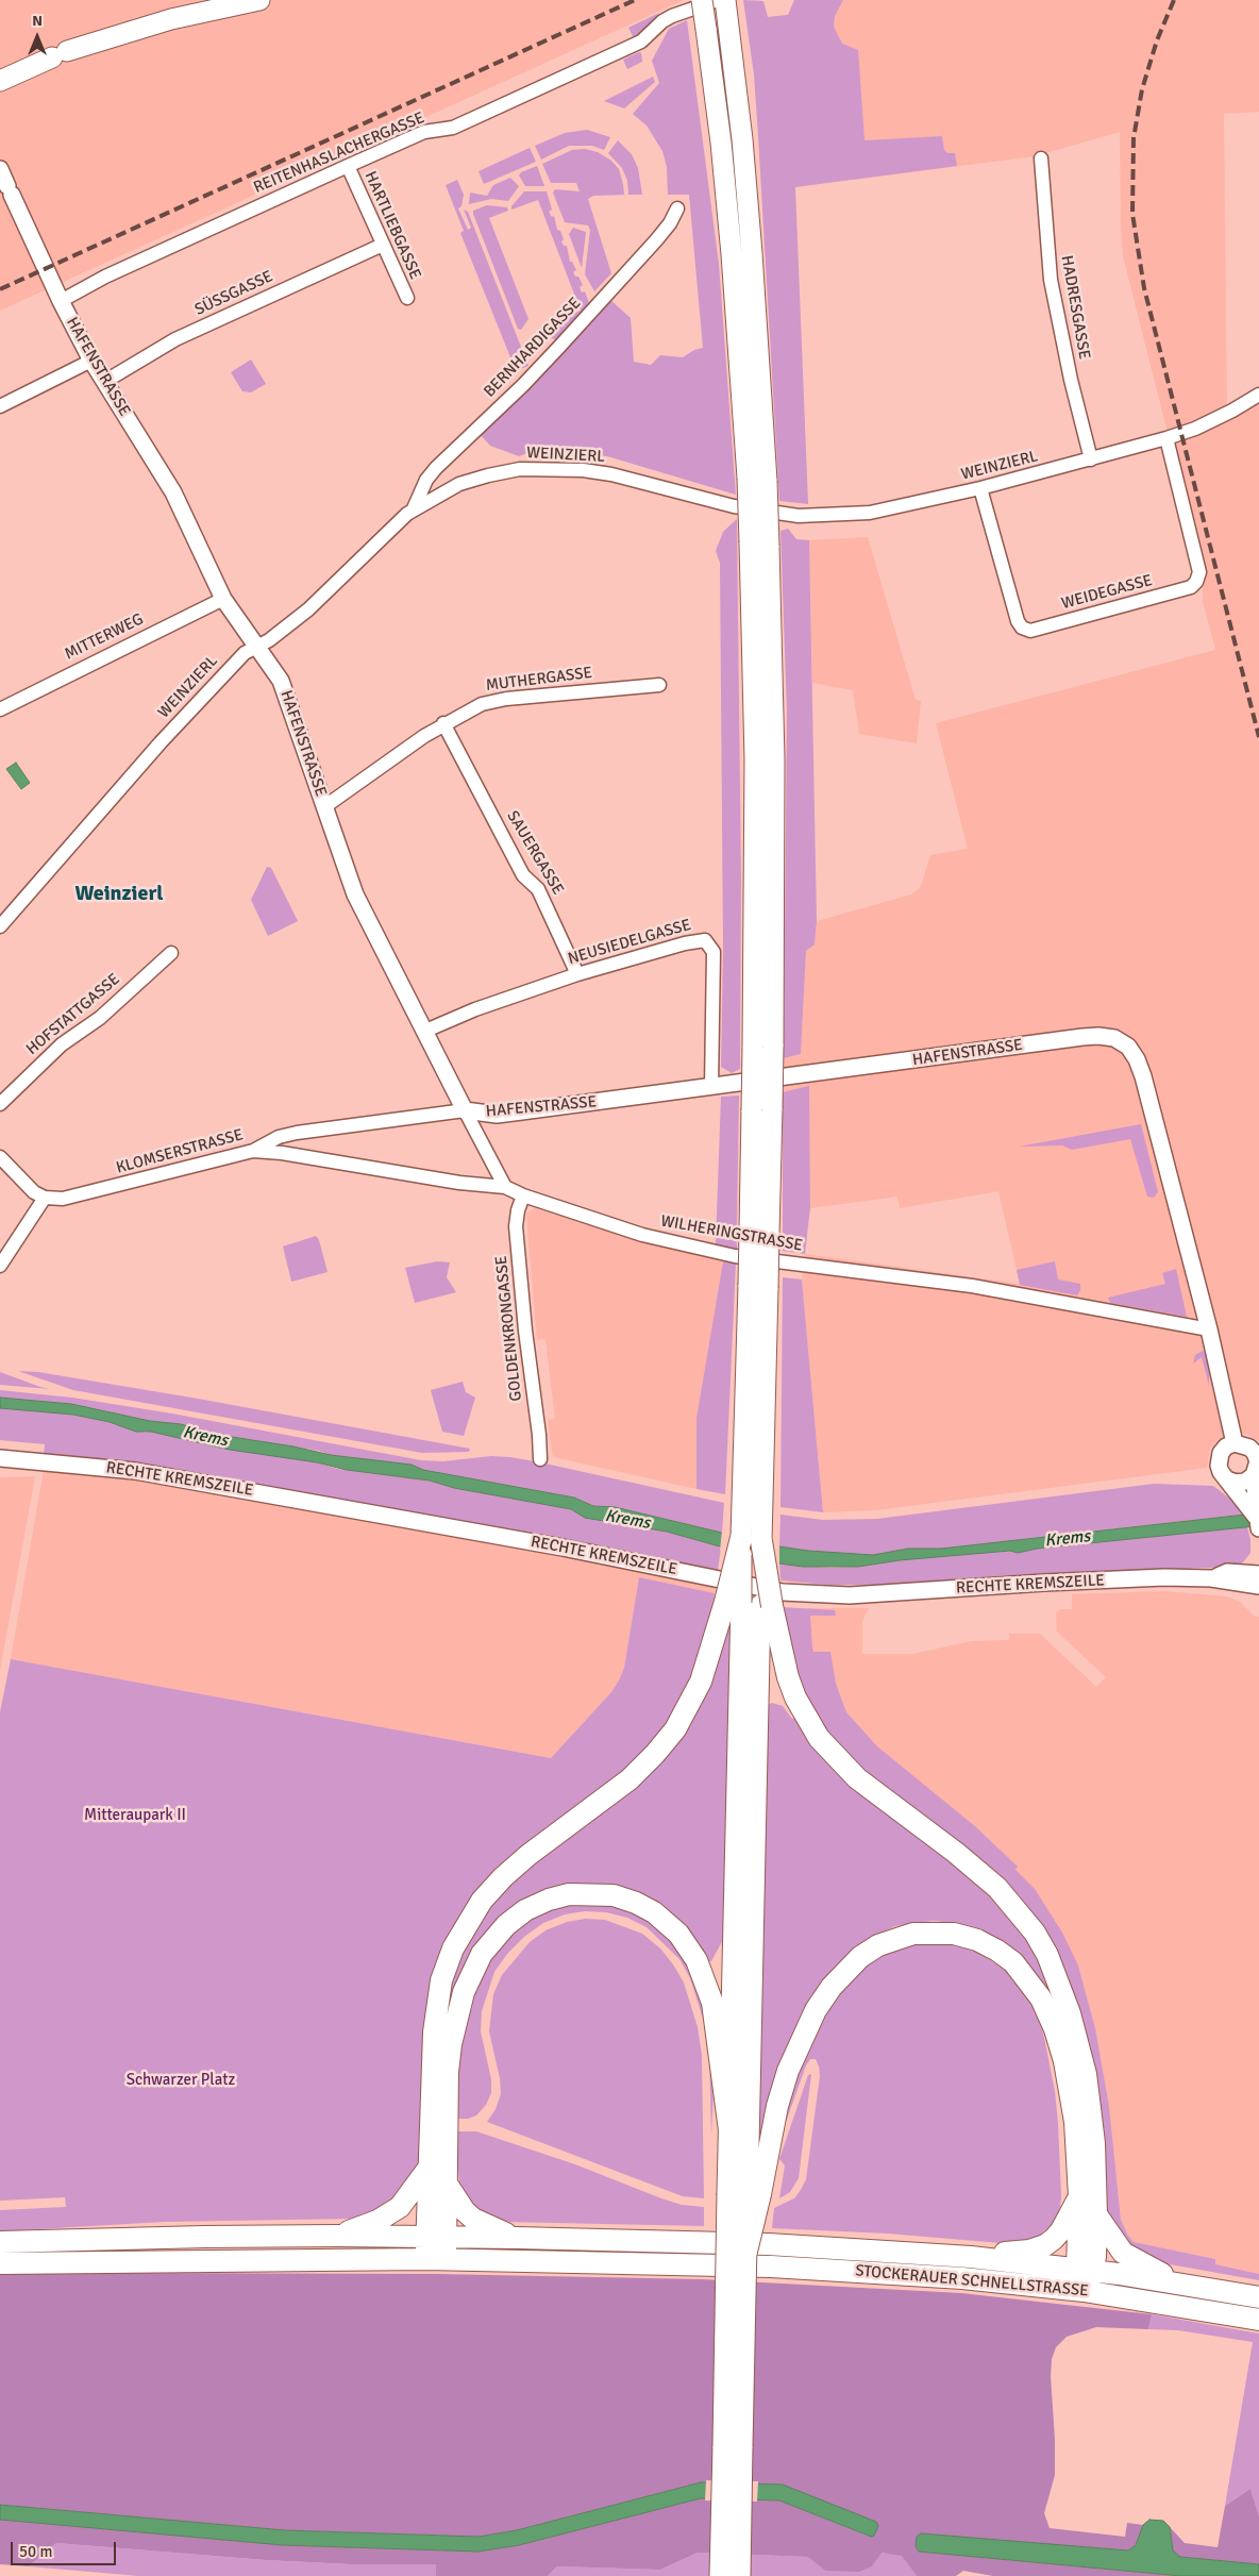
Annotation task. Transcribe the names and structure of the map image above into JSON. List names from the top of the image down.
{
  "streets": {
    "highway": ["STOCKERAUER SCHNELLSTRASSE"],
    "street": [
      "REITENHASLACHERGASSE",
      "HARTLIEBGASSE",
      "SÜSSGASSE",
      "HADRESGASSE",
      "BERNHARDIGASSE",
      "HAFENSTRASSE",
      "WEINZIERL",
      "WEIDEGASSE",
      "MITTERWEG",
      "MUTHERGASSE",
      "SAUERGASSE",
      "NEUSIEDELGASSE",
      "HOFSTATTGASSE",
      "KLOMSERSTRASSE",
      "WILHERINGSTRASSE",
      "GOLDENKRONGASSE",
      "RECHTE KREMSZEILE"
    ]
  },
  "crossings": [
    ["REITENHASLACHERGASSE", "HARTLIEBGASSE"],
    ["REITENHASLACHERGASSE", "HAFENSTRASSE"],
    ["HARTLIEBGASSE", "SÜSSGASSE"],
    ["SÜSSGASSE", "HAFENSTRASSE"],
    ["HADRESGASSE", "WEINZIERL"],
    ["BERNHARDIGASSE", "WEINZIERL"],
    ["HAFENSTRASSE", "WEINZIERL"],
    ["HAFENSTRASSE", "MITTERWEG"],
    ["HAFENSTRASSE", "MUTHERGASSE"],
    ["HAFENSTRASSE", "NEUSIEDELGASSE"],
    ["HAFENSTRASSE", "KLOMSERSTRASSE"],
    ["HAFENSTRASSE", "WILHERINGSTRASSE"],
    ["WEINZIERL", "WEIDEGASSE"],
    ["MUTHERGASSE", "SAUERGASSE"],
    ["SAUERGASSE", "NEUSIEDELGASSE"],
    ["KLOMSERSTRASSE", "WILHERINGSTRASSE"],
    ["WILHERINGSTRASSE", "GOLDENKRONGASSE"]
  ],
  "districts": ["Weinzierl"],
  "water": ["Krems"],
  "parks": ["Mitteraupark II", "Schwarzer Platz"],
  "scale_bar": "50 m",
  "north": "top"
}
